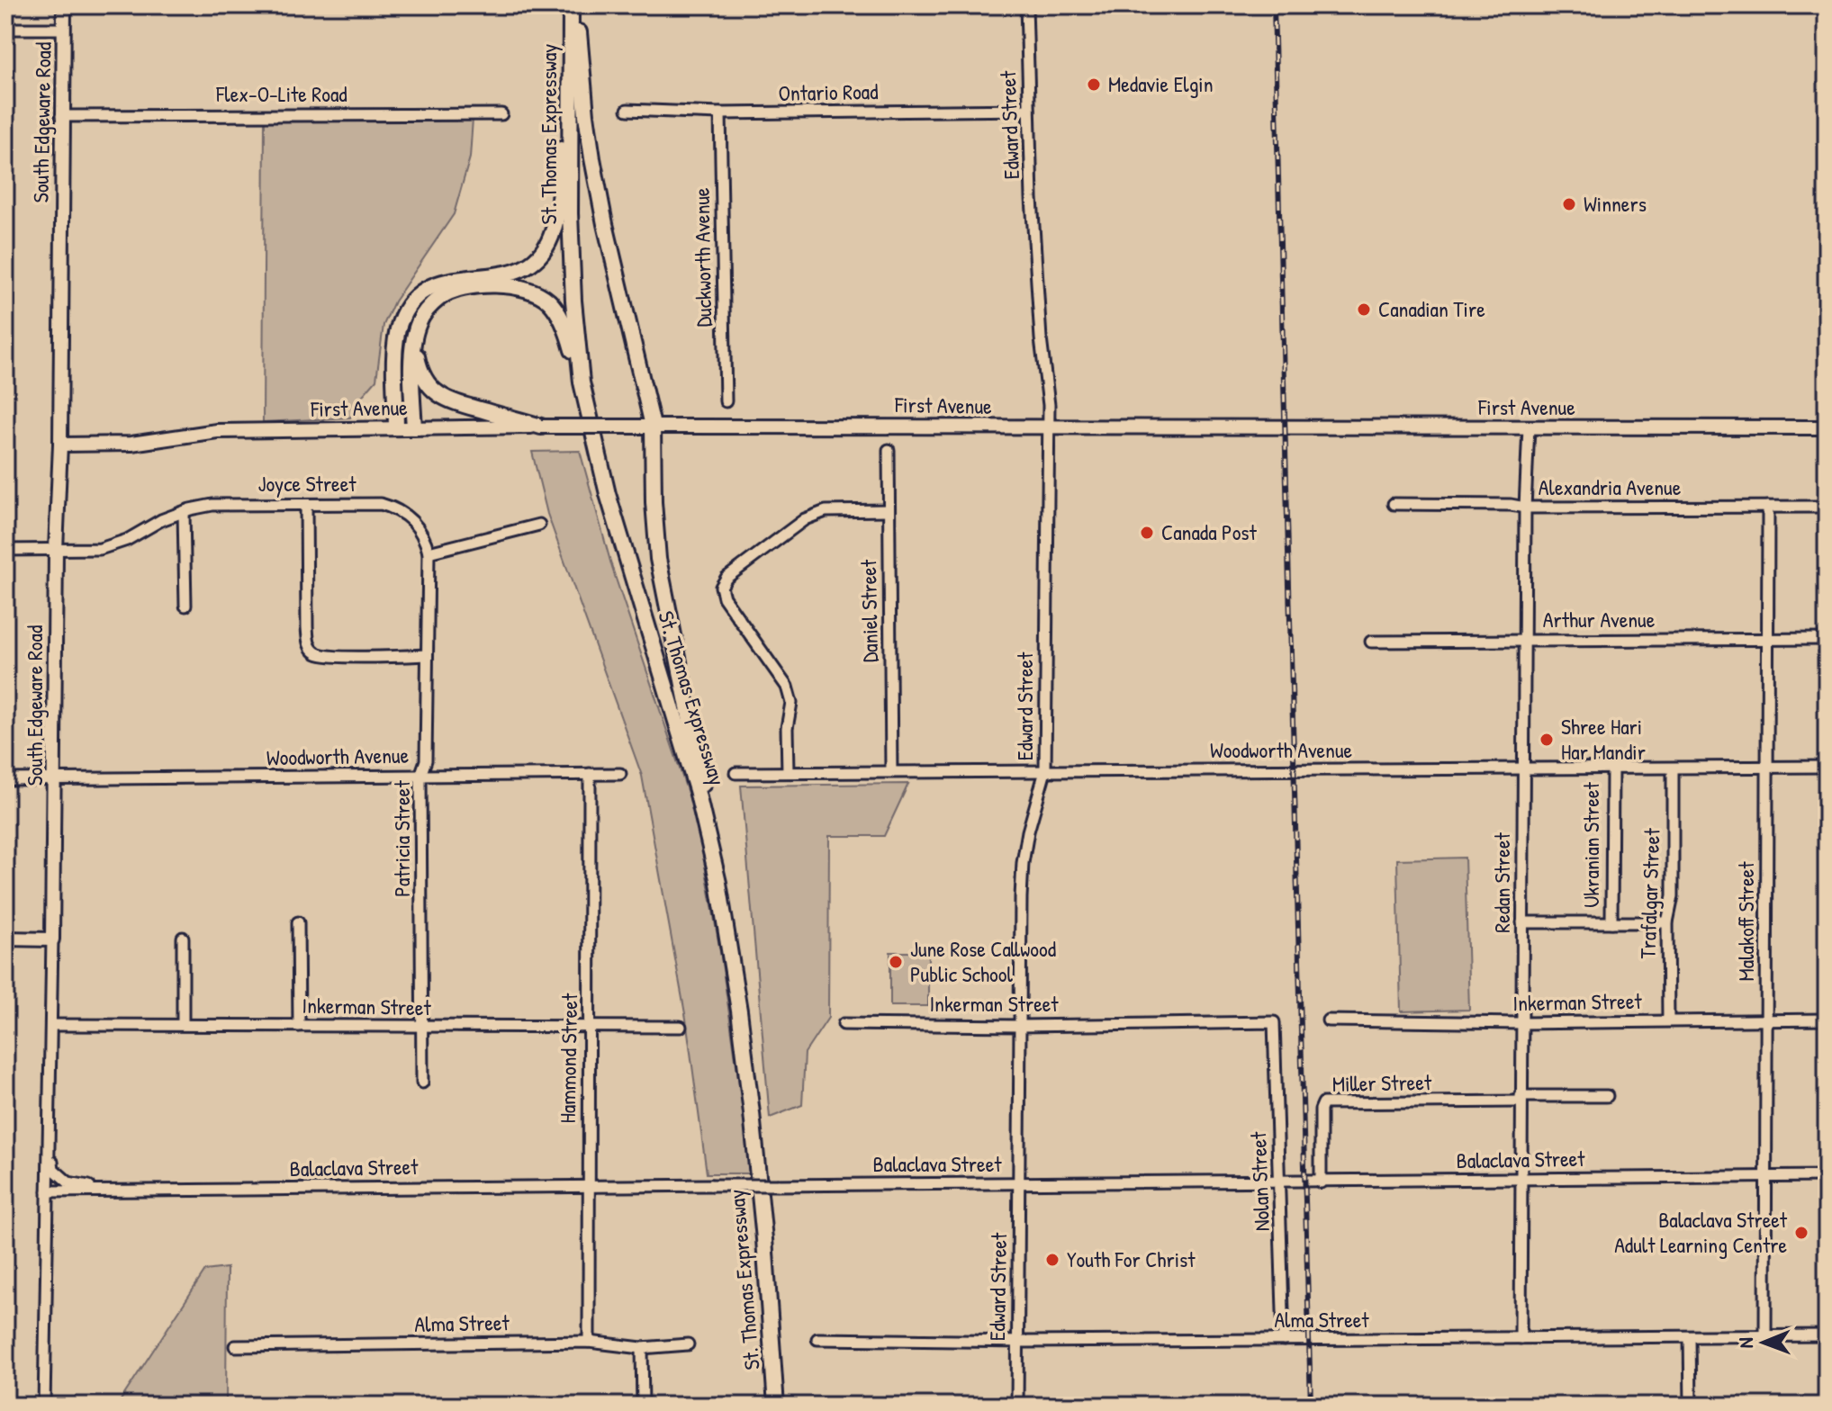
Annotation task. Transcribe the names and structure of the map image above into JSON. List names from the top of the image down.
{
  "streets": {
    "highway": ["St. Thomas Expressway"],
    "main road": ["South Edgeware Road", "First Avenue"],
    "street": [
      "Ontario Road",
      "Flex-O-Lite Road",
      "Edward Street",
      "Duckworth Avenue",
      "Joyce Street",
      "Alexandria Avenue",
      "Daniel Street",
      "Arthur Avenue",
      "Woodworth Avenue",
      "Patricia Street",
      "Ukranian Street",
      "Redan Street",
      "Trafalgar Street",
      "Malakoff Street",
      "Inkerman Street",
      "Hammond Street",
      "Miller Street",
      "Balaclava Street",
      "Nolan Street",
      "Alma Street"
    ]
  },
  "crossings": [
    ["Ontario Road", "Edward Street"],
    ["Ontario Road", "Duckworth Avenue"],
    ["Flex-O-Lite Road", "South Edgeware Road"],
    ["South Edgeware Road", "First Avenue"],
    ["South Edgeware Road", "Joyce Street"],
    ["South Edgeware Road", "Woodworth Avenue"],
    ["South Edgeware Road", "Inkerman Street"],
    ["South Edgeware Road", "Balaclava Street"],
    ["Edward Street", "First Avenue"],
    ["Edward Street", "Woodworth Avenue"],
    ["Edward Street", "Inkerman Street"],
    ["Edward Street", "Balaclava Street"],
    ["Edward Street", "Alma Street"],
    ["First Avenue", "Redan Street"],
    ["Joyce Street", "Patricia Street"],
    ["Alexandria Avenue", "Redan Street"],
    ["Alexandria Avenue", "Malakoff Street"],
    ["Daniel Street", "Woodworth Avenue"],
    ["Arthur Avenue", "Redan Street"],
    ["Arthur Avenue", "Malakoff Street"],
    ["Woodworth Avenue", "Patricia Street"],
    ["Woodworth Avenue", "Ukranian Street"],
    ["Woodworth Avenue", "Redan Street"],
    ["Woodworth Avenue", "Trafalgar Street"],
    ["Woodworth Avenue", "Malakoff Street"],
    ["Woodworth Avenue", "Hammond Street"],
    ["Patricia Street", "Inkerman Street"],
    ["Redan Street", "Inkerman Street"],
    ["Redan Street", "Miller Street"],
    ["Redan Street", "Balaclava Street"],
    ["Redan Street", "Alma Street"],
    ["Trafalgar Street", "Inkerman Street"],
    ["Malakoff Street", "Inkerman Street"],
    ["Malakoff Street", "Balaclava Street"],
    ["Malakoff Street", "Alma Street"],
    ["Inkerman Street", "Hammond Street"],
    ["Inkerman Street", "Nolan Street"],
    ["Hammond Street", "Balaclava Street"],
    ["Hammond Street", "Alma Street"],
    ["Miller Street", "Balaclava Street"],
    ["Balaclava Street", "Nolan Street"],
    ["Nolan Street", "Alma Street"]
  ],
  "places": [
    "Medavie Elgin",
    "Winners",
    "Canadian Tire",
    "Canada Post",
    "Shree Hari Har Mandir",
    "June Rose Callwood Public School",
    "Balaclava Street Adult Learning Centre",
    "Youth For Christ"
  ],
  "north": "left"
}
